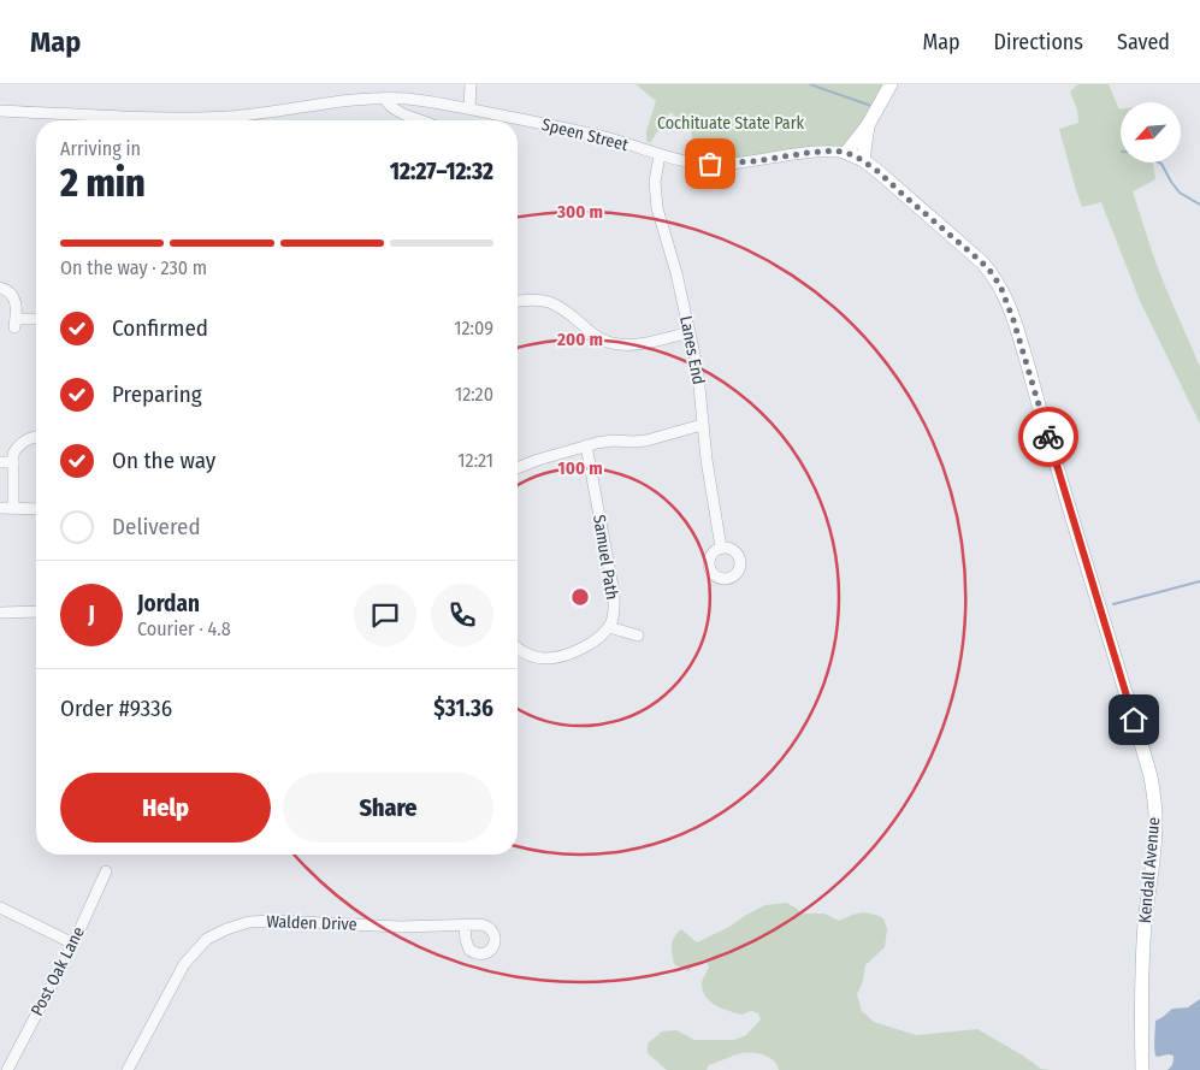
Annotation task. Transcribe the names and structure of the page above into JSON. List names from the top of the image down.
{
  "streets": {
    "main road": ["Kendall Avenue"],
    "street": [
      "Speen Street",
      "Lanes End",
      "Samuel Path",
      "Walden Drive",
      "Post Oak Lane"
    ]
  },
  "crossings": [
    ["Speen Street", "Lanes End"],
    ["Speen Street", "Kendall Avenue"]
  ],
  "parks": ["Cochituate State Park"],
  "north": "bottom left",
  "page": {
    "header": "Map",
    "nav": ["Map", "Directions", "Saved"],
    "heading": ["2 min", "Arriving in", "12:27–12:32"],
    "panel": [
      "Jordan",
      "Courier · 4.8",
      "Order #9336",
      "$31.36"
    ],
    "bar": "On the way · 230 m",
    "list": [
      ["Confirmed", "12:09"],
      ["Preparing", "12:20"],
      ["On the way", "12:21"],
      "Delivered"
    ],
    "round": "J",
    "buttons": ["Help", "Share"]
  },
  "rings": ["300 m", "200 m", "100 m"]
}
